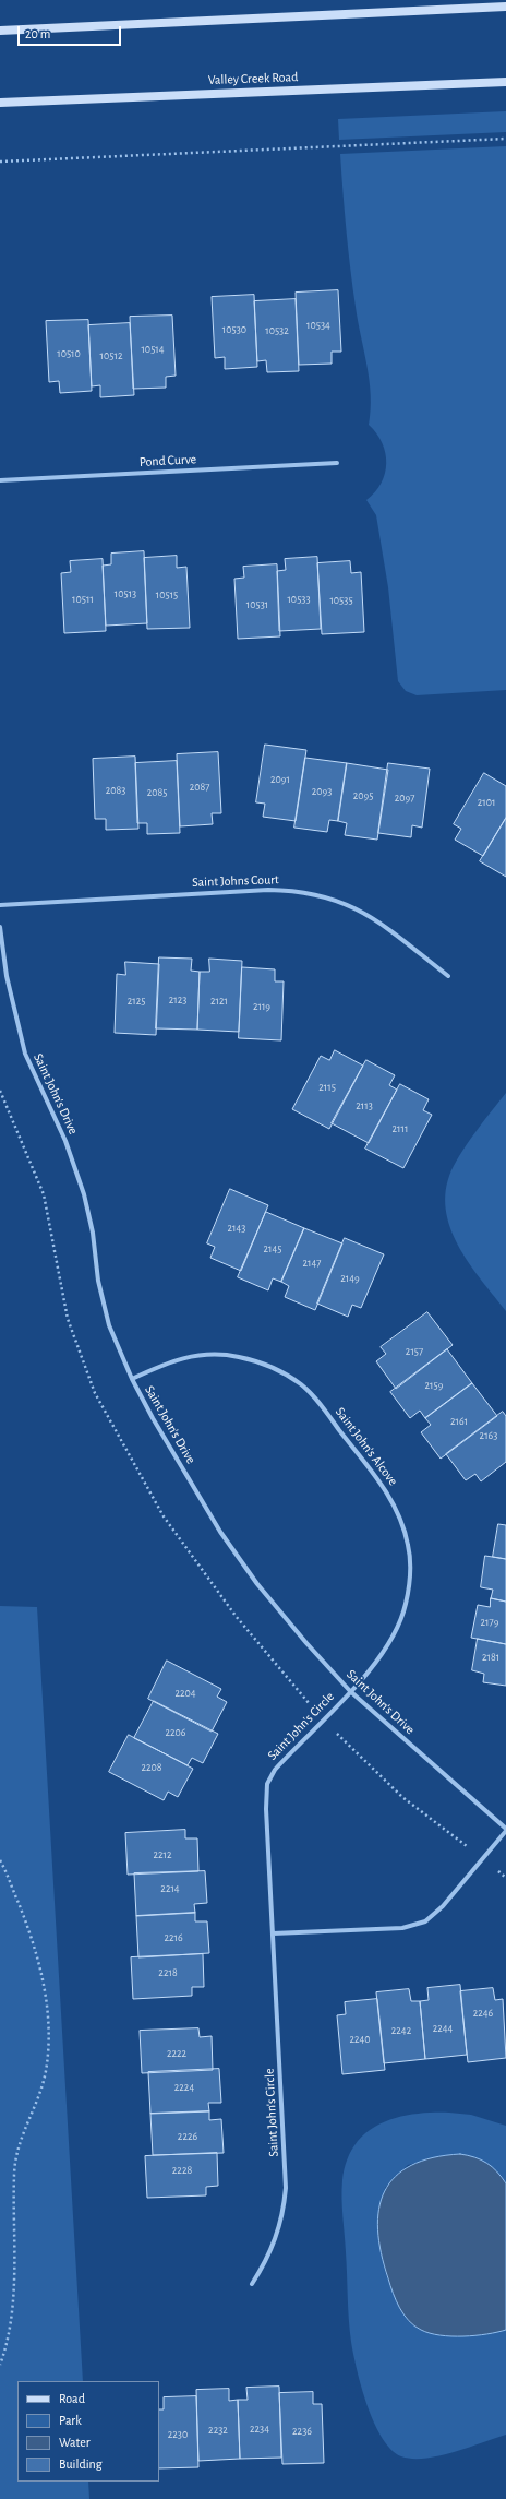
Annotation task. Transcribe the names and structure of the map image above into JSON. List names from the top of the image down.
{
  "streets": {
    "main road": ["Valley Creek Road"],
    "street": [
      "Pond Curve",
      "Saint Johns Court",
      "Saint John's Drive",
      "Saint John's Alcove",
      "Saint John's Circle"
    ]
  },
  "crossings": [
    ["Saint John's Drive", "Saint John's Alcove"],
    ["Saint John's Drive", "Saint John's Circle"],
    ["Saint John's Alcove", "Saint John's Circle"]
  ],
  "house_numbers": [
    "10534",
    "10530",
    "10532",
    "10514",
    "10510",
    "10512",
    "10513",
    "10515",
    "10511",
    "10533",
    "10535",
    "10531",
    "2091",
    "2087",
    "2083",
    "2093",
    "2085",
    "2095",
    "2097",
    "2101",
    "2123",
    "2125",
    "2121",
    "2119",
    "2115",
    "2113",
    "2111",
    "2143",
    "2145",
    "2147",
    "2149",
    "2157",
    "2159",
    "2161",
    "2163",
    "2179",
    "2181",
    "2204",
    "2206",
    "2208",
    "2212",
    "2214",
    "2216",
    "2218",
    "2246",
    "2244",
    "2242",
    "2240",
    "2222",
    "2224",
    "2226",
    "2228",
    "2234",
    "2232",
    "2236",
    "2230"
  ],
  "legend": [
    "Road",
    "Park",
    "Water",
    "Building"
  ],
  "scale_bar": "20 m"
}
